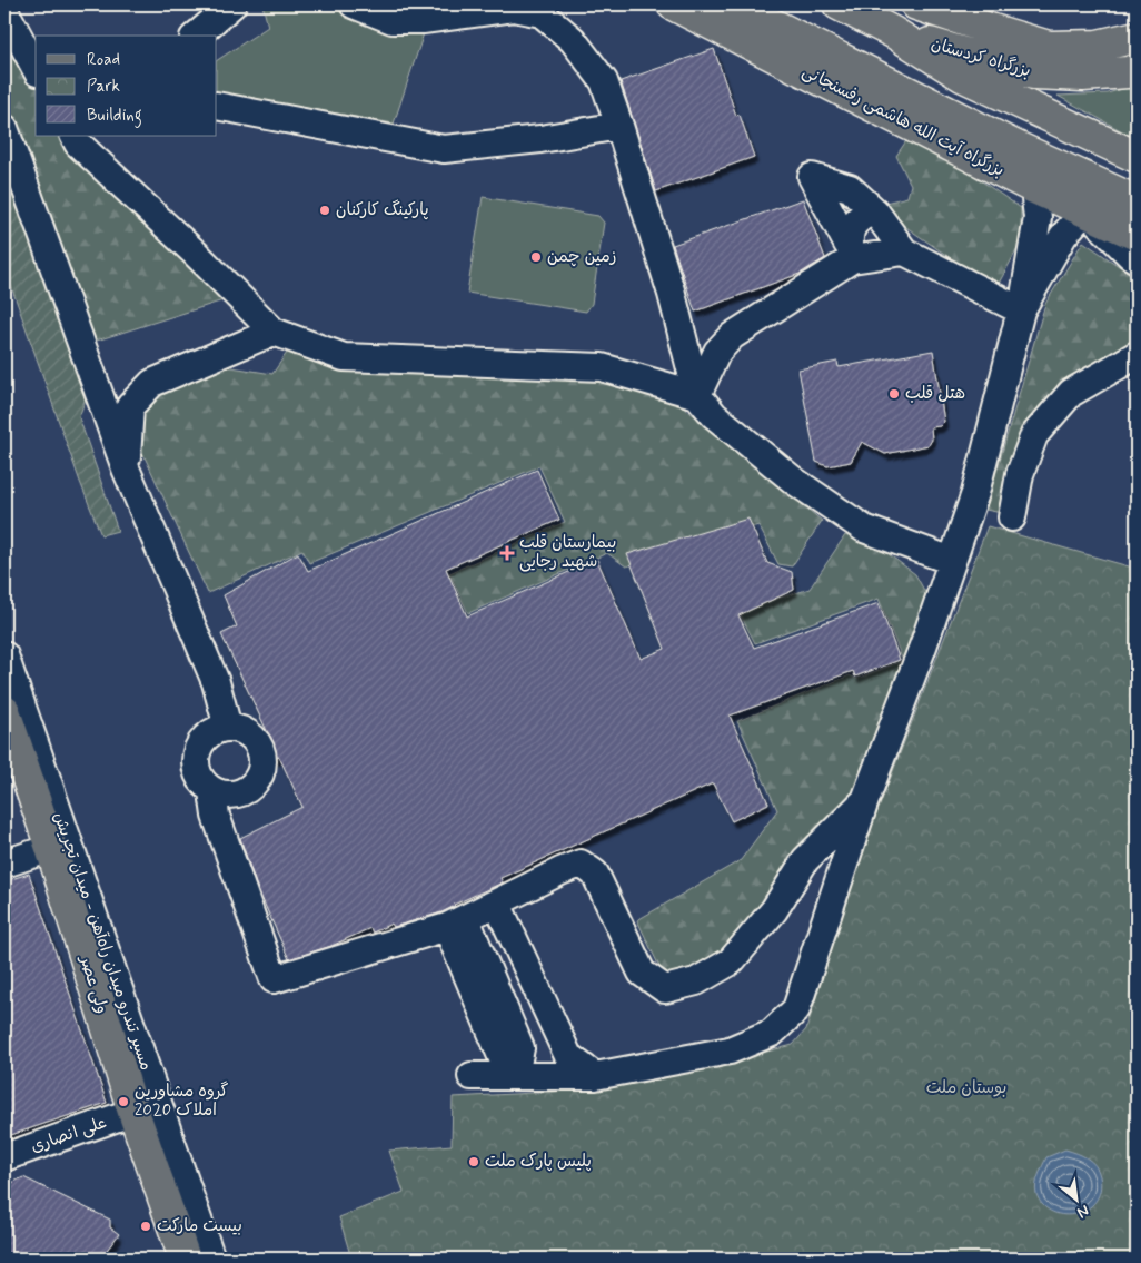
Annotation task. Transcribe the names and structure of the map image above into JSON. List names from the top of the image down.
{
  "streets": {
    "main road": ["بزرگراه کردستان", "بزرگراه آیت الله هاشمی رفسنجانی", "ولی عصر"],
    "street": ["مسیر تندرو میدان راه‌آهن - میدان تجریش", "علی انصاری"]
  },
  "crossings": [
    ["ولی عصر", "علی انصاری"]
  ],
  "parks": ["بوستان ملت"],
  "places": {
    "other": [
      "پارکینگ کارکنان",
      "زمین چمن",
      "هتل قلب",
      "گروه مشاورین املاک 2020",
      "پلیس پارک ملت",
      "بیست مارکت"
    ],
    "health": ["بیمارستان قلب شهید رجایی"]
  },
  "legend": ["Road", "Park", "Building"],
  "north": "bottom right"
}
